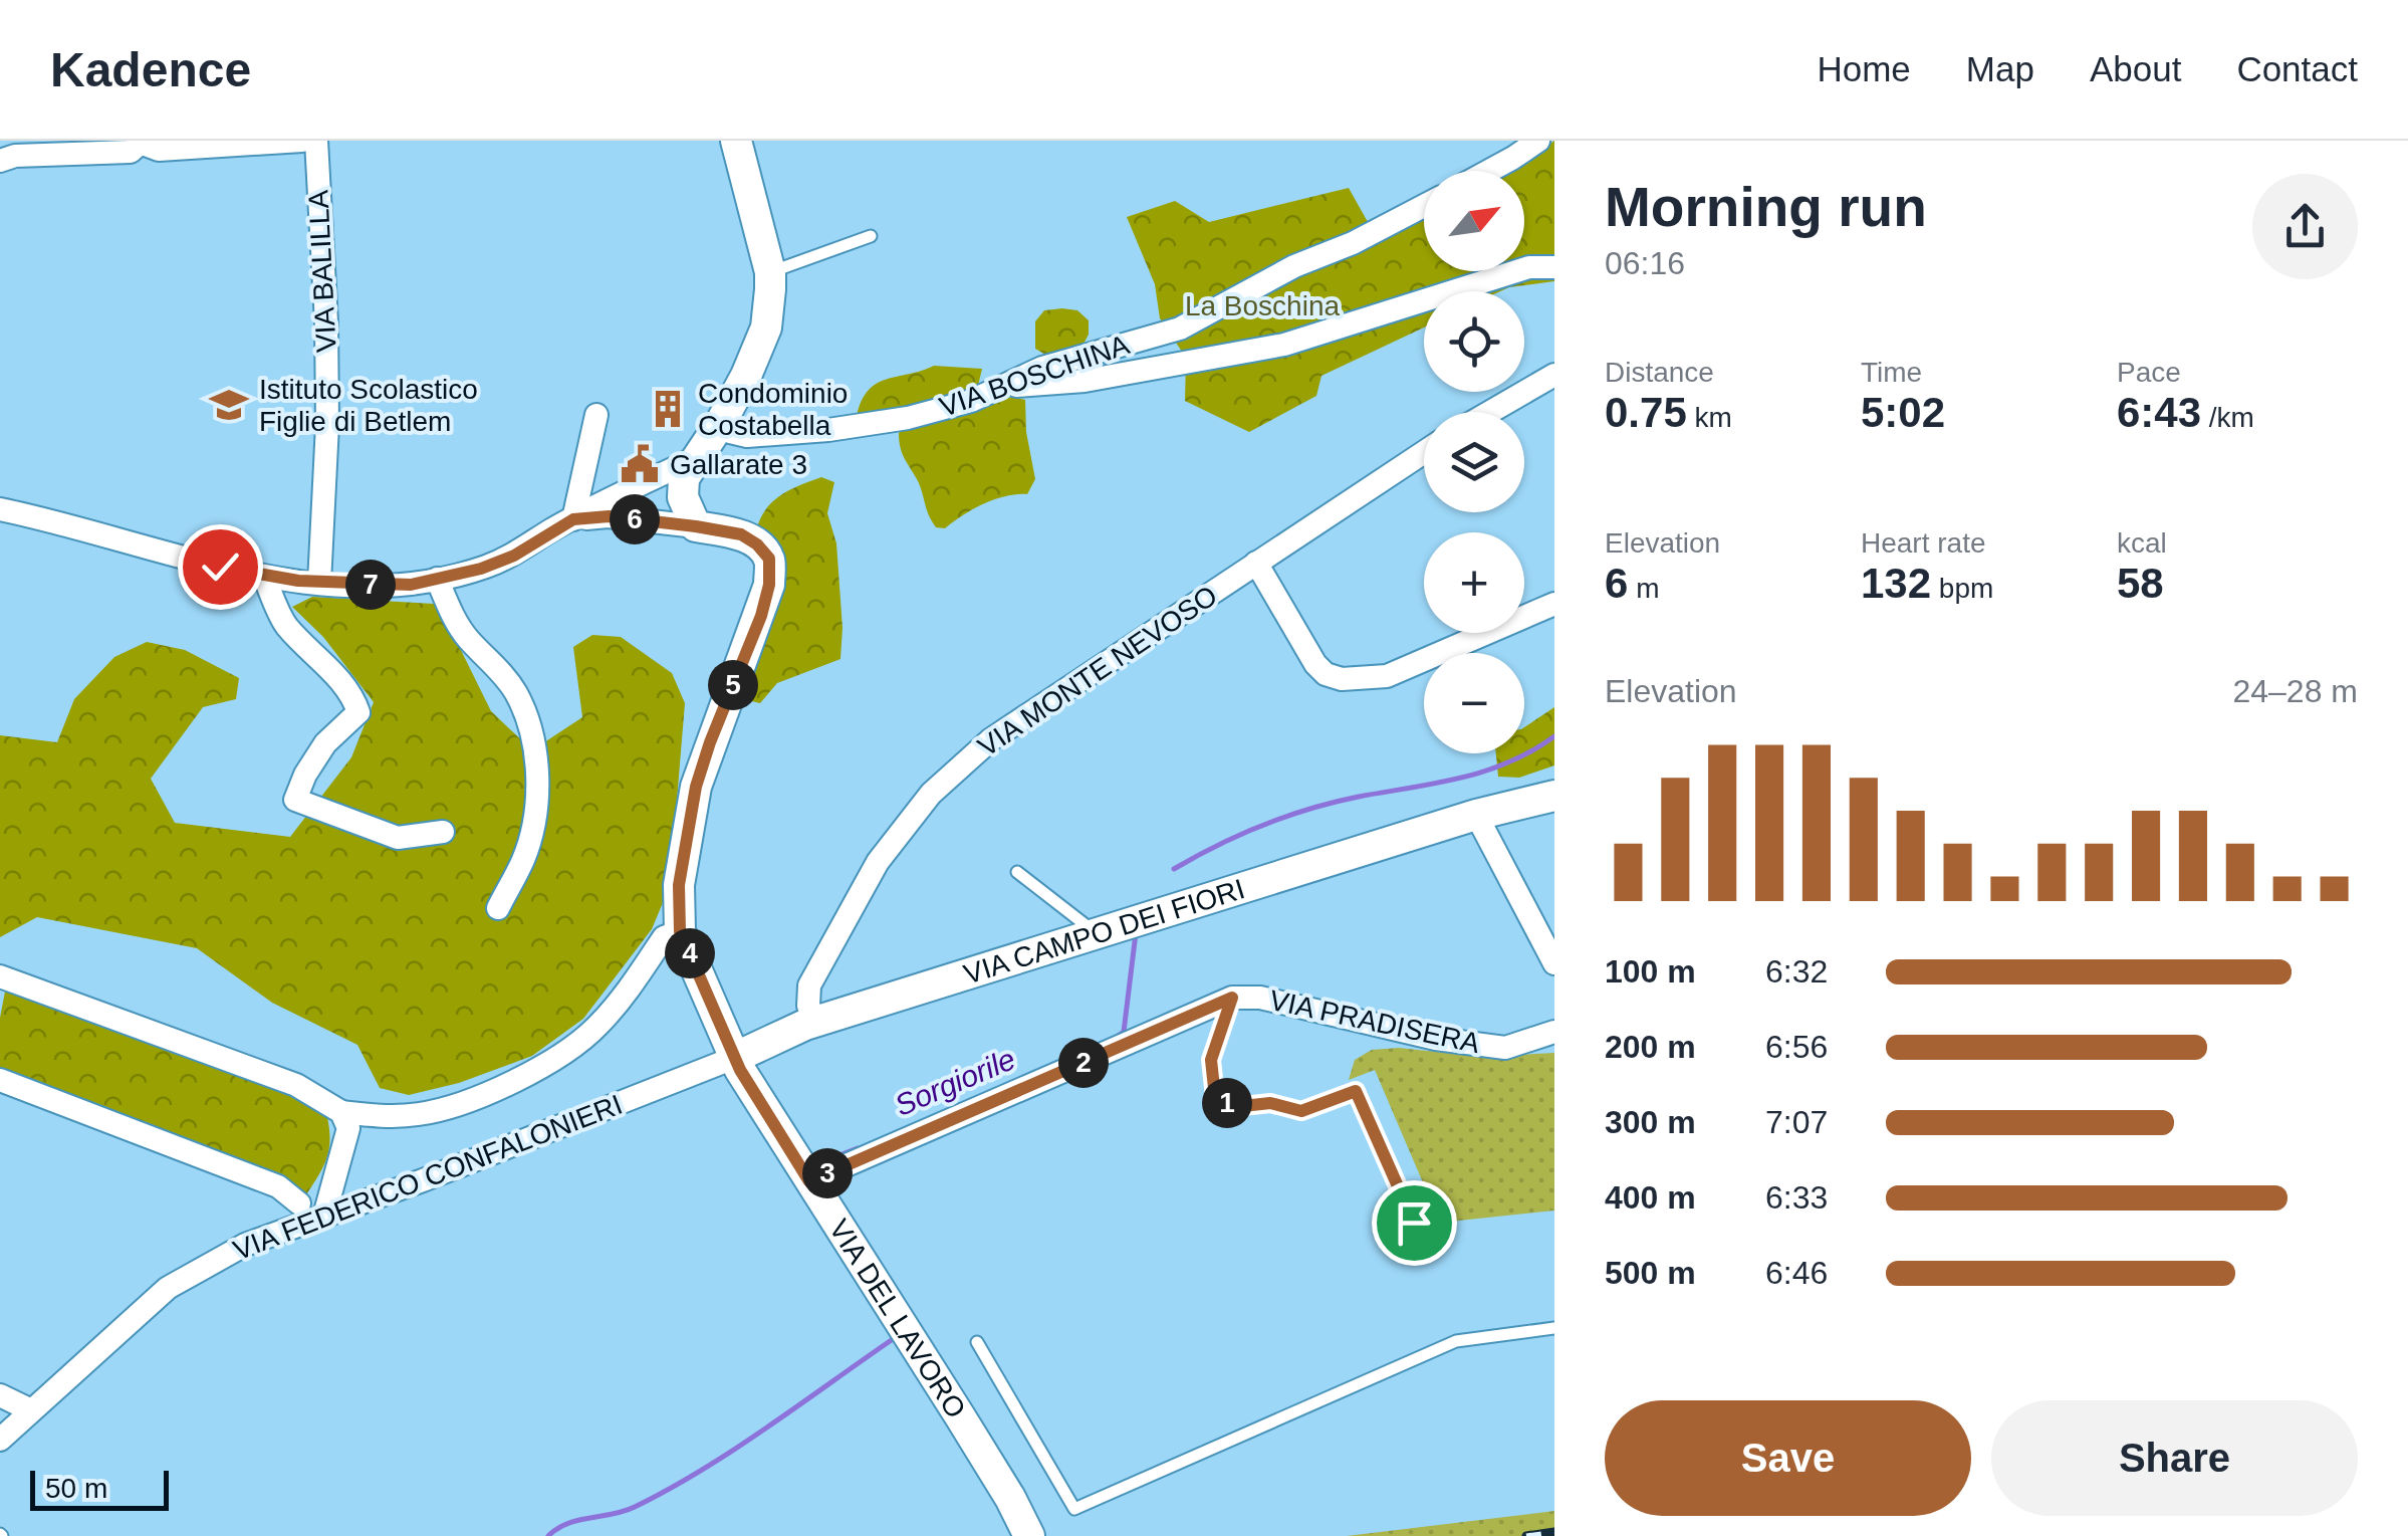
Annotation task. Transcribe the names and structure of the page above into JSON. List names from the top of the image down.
{
  "streets": {
    "street": [
      "VIA BALILLA",
      "VIA BOSCHINA",
      "VIA MONTE NEVOSO",
      "VIA CAMPO DEI FIORI",
      "VIA PRADISERA",
      "VIA FEDERICO CONFALONIERI",
      "VIA DEL LAVORO"
    ]
  },
  "crossings": [
    ["VIA MONTE NEVOSO", "VIA CAMPO DEI FIORI"],
    ["VIA CAMPO DEI FIORI", "VIA FEDERICO CONFALONIERI"],
    ["VIA CAMPO DEI FIORI", "VIA DEL LAVORO"],
    ["VIA PRADISERA", "VIA DEL LAVORO"],
    ["VIA FEDERICO CONFALONIERI", "VIA DEL LAVORO"]
  ],
  "water": ["Sorgiorile"],
  "parks": ["La Boschina"],
  "places": {
    "school or university": ["Istituto Scolastico Figlie di Betlem"],
    "building": ["Condominio Costabella"],
    "public building": ["Gallarate 3"]
  },
  "scale_bar": "50 m",
  "north": "top right",
  "page": {
    "header": "Kadence",
    "nav": [
      "Home",
      "Map",
      "About",
      "Contact"
    ],
    "heading": ["Morning run", "06:16"],
    "map_buttons": ["+", "−"],
    "stats": [
      ["Distance", "0.75 km"],
      ["Time", "5:02"],
      ["Pace", "6:43 /km"],
      ["Elevation", "6 m"],
      ["Heart rate", "132 bpm"],
      ["kcal", "58"]
    ],
    "pins": [
      "6",
      "7",
      "5",
      "4",
      "2",
      "1",
      "3"
    ],
    "chart": ["Elevation", "24–28 m"],
    "list": [
      {
        "name": "100 m",
        "note": "6:32"
      },
      {
        "name": "200 m",
        "note": "6:56"
      },
      {
        "name": "300 m",
        "note": "7:07"
      },
      {
        "name": "400 m",
        "note": "6:33"
      },
      {
        "name": "500 m",
        "note": "6:46"
      }
    ],
    "buttons": ["Save", "Share"],
    "scale": "50 m"
  }
}
